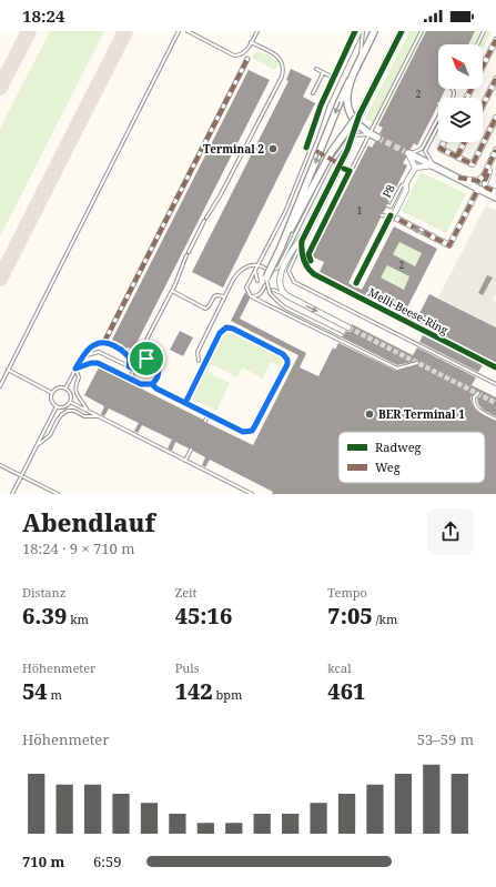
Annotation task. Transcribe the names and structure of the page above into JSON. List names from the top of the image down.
{
  "streets": {
    "street": ["Melli-Beese-Ring"],
    "lane": ["P8"]
  },
  "places": ["Terminal 2", "BER Terminal 1"],
  "house_numbers": ["2", "1", "2"],
  "legend": ["Radweg", "Weg"],
  "north": "top left",
  "page": {
    "status": "18:24",
    "heading": ["Abendlauf", "18:24 · 9 × 710 m"],
    "stats": [
      ["Distanz", "6.39 km"],
      ["Zeit", "45:16"],
      ["Tempo", "7:05 /km"],
      ["Höhenmeter", "54 m"],
      ["Puls", "142 bpm"],
      ["kcal", "461"]
    ],
    "chart": ["Höhenmeter", "53–59 m"],
    "list": [
      {
        "name": "710 m",
        "note": "6:59"
      }
    ]
  }
}
